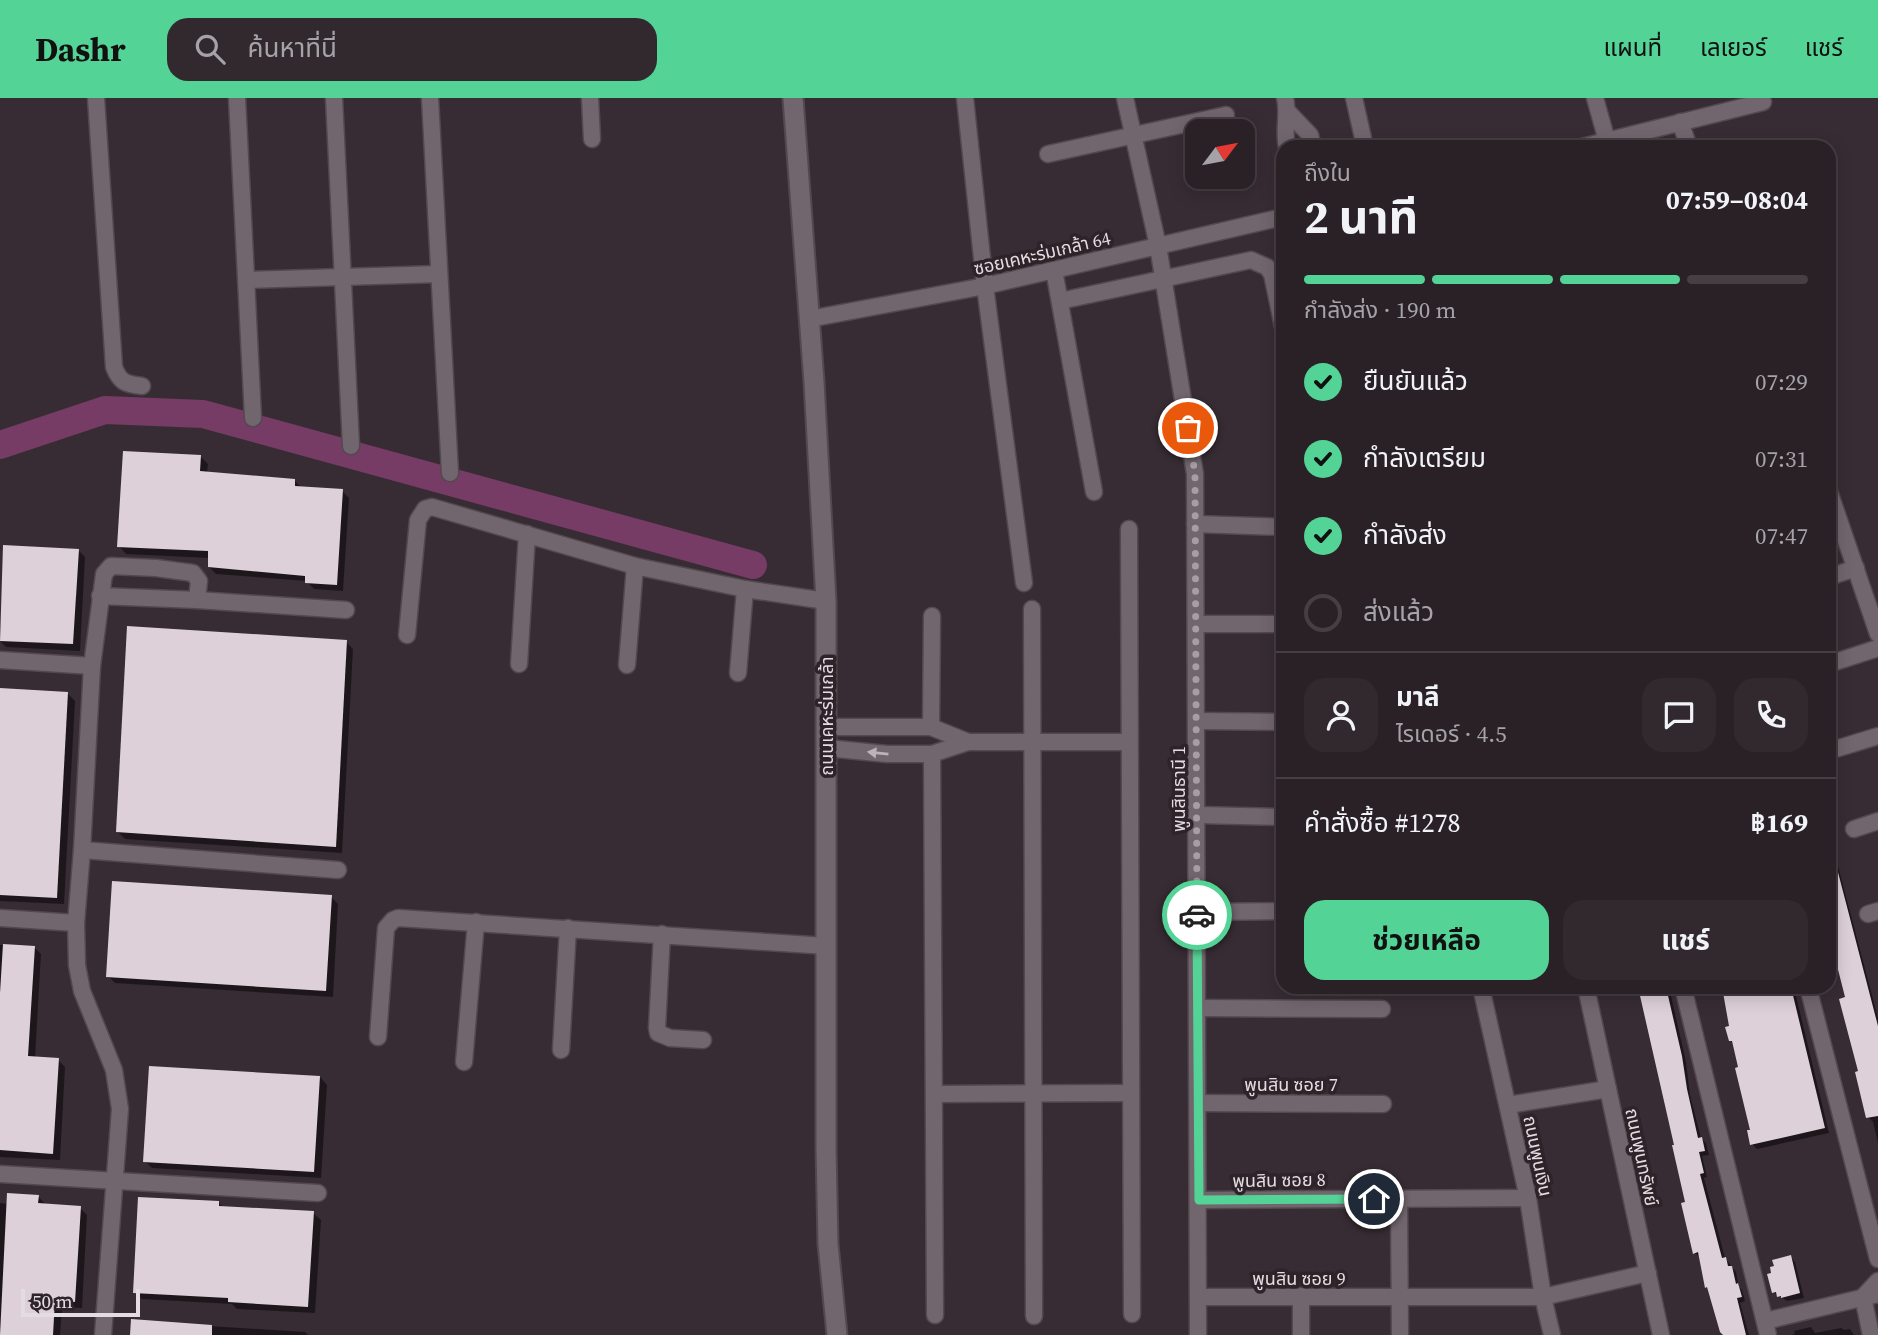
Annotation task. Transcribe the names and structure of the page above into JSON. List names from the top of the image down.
{
  "streets": {
    "street": [
      "ซอยเคหะร่มเกล้า 64",
      "ถนนเคหะร่มเกล้า",
      "พูนสินธานี 1",
      "พูนสิน ซอย 7",
      "ถนนพูนเงิน",
      "ถนนพูนทรัพย์",
      "พูนสิน ซอย 8",
      "พูนสิน ซอย 9"
    ]
  },
  "crossings": [
    ["ซอยเคหะร่มเกล้า 64", "ถนนเคหะร่มเกล้า"],
    ["ซอยเคหะร่มเกล้า 64", "พูนสินธานี 1"],
    ["พูนสินธานี 1", "พูนสิน ซอย 7"],
    ["พูนสินธานี 1", "พูนสิน ซอย 8"],
    ["พูนสินธานี 1", "พูนสิน ซอย 9"],
    ["ถนนพูนเงิน", "พูนสิน ซอย 8"],
    ["ถนนพูนเงิน", "พูนสิน ซอย 9"],
    ["ถนนพูนทรัพย์", "พูนสิน ซอย 9"]
  ],
  "scale_bar": "50 m",
  "north": "top right",
  "page": {
    "header": "Dashr",
    "search": "ค้นหาที่นี่",
    "nav": ["แผนที่", "เลเยอร์", "แชร์"],
    "heading": ["2 นาที", "ถึงใน", "07:59–08:04"],
    "panel": [
      "มาลี",
      "ไรเดอร์ · 4.5",
      "คำสั่งซื้อ #1278",
      "฿169"
    ],
    "bar": "กำลังส่ง · 190 m",
    "list": [
      ["ยืนยันแล้ว", "07:29"],
      ["กำลังเตรียม", "07:31"],
      ["กำลังส่ง", "07:47"],
      "ส่งแล้ว"
    ],
    "buttons": ["ช่วยเหลือ", "แชร์"],
    "scale": "50 m"
  }
}
